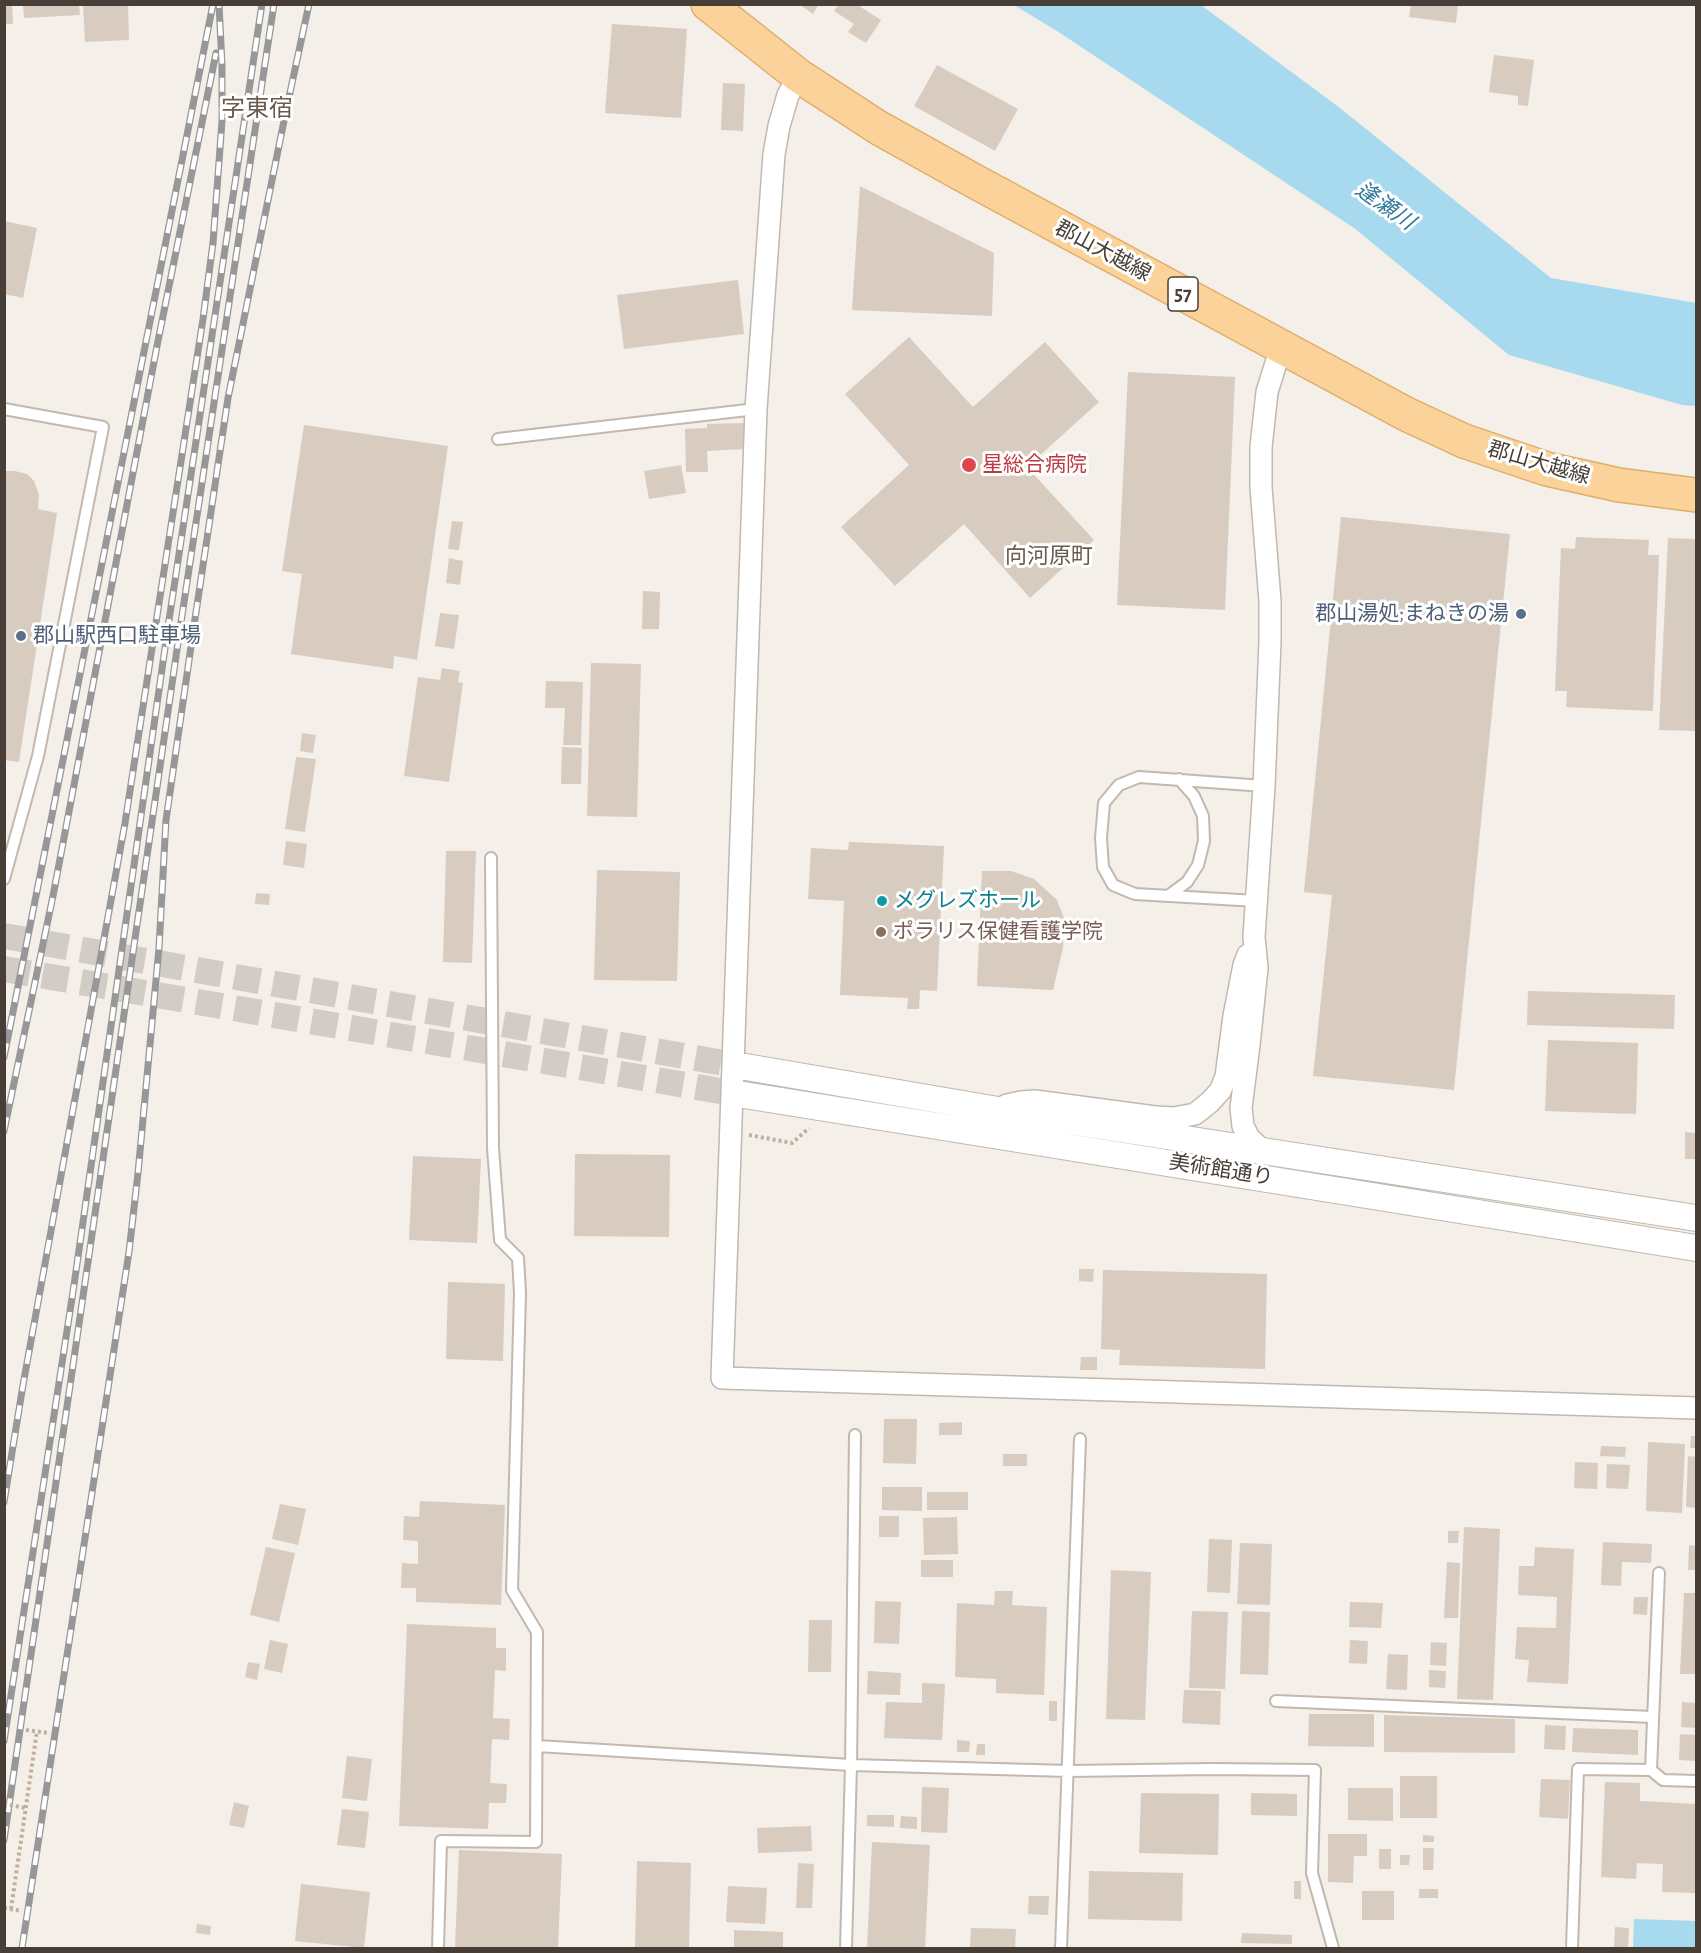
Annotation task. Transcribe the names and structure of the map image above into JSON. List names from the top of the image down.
{
  "streets": {
    "main road": ["郡山大越線", "57"],
    "street": ["美術館通り"]
  },
  "districts": ["字東宿", "向河原町"],
  "water": ["逢瀬川"],
  "places": [
    "星総合病院",
    "郡山湯処;まねきの湯",
    "郡山駅西口駐車場",
    "メグレズホール",
    "ポラリス保健看護学院"
  ]
}
